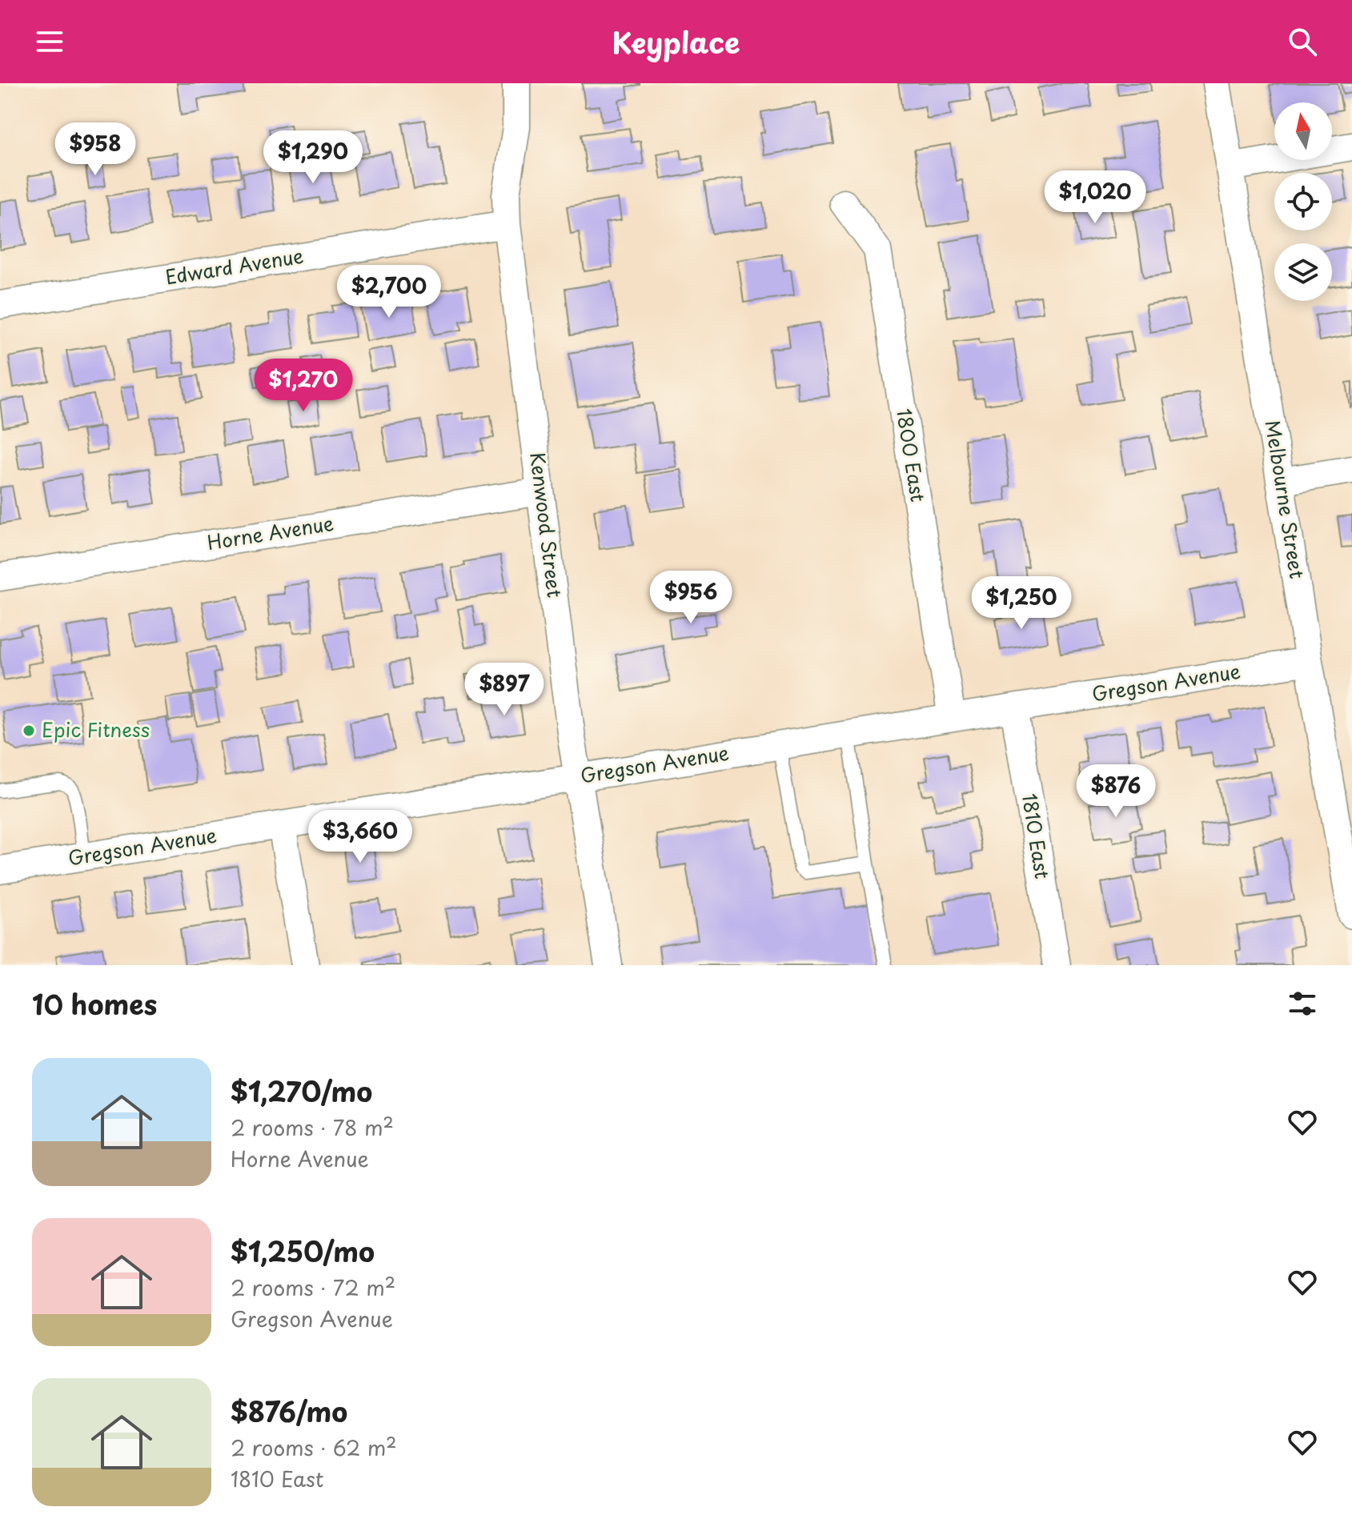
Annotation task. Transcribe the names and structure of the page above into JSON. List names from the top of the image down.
{
  "streets": {
    "street": [
      "Edward Avenue",
      "1800 East",
      "Melbourne Street",
      "Kenwood Street",
      "Horne Avenue",
      "Gregson Avenue",
      "1810 East"
    ]
  },
  "crossings": [
    ["Edward Avenue", "Kenwood Street"],
    ["1800 East", "Gregson Avenue"],
    ["Melbourne Street", "Gregson Avenue"],
    ["Kenwood Street", "Horne Avenue"],
    ["Kenwood Street", "Gregson Avenue"],
    ["Gregson Avenue", "1810 East"]
  ],
  "places": ["Epic Fitness"],
  "north": "top",
  "page": {
    "header": "Keyplace",
    "price": [
      "$958",
      "$1,290",
      "$1,020",
      "$2,700",
      "$1,270",
      "$956",
      "$1,250",
      "$897",
      "$876",
      "$3,660"
    ],
    "heading": "10 homes",
    "list": [
      {
        "name": "$1,270/mo",
        "note": "2 rooms · 78 m² · Horne Avenue"
      },
      {
        "name": "$1,250/mo",
        "note": "2 rooms · 72 m² · Gregson Avenue"
      },
      {
        "name": "$876/mo",
        "note": "2 rooms · 62 m² · 1810 East"
      }
    ]
  }
}
